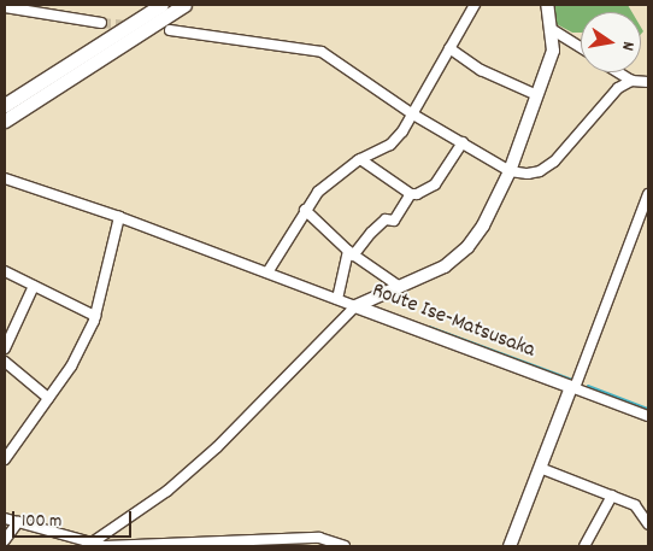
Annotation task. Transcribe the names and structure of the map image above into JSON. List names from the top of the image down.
{
  "streets": {
    "main road": ["Route Ise-Matsusaka"]
  },
  "scale_bar": "100 m",
  "north": "right"
}
